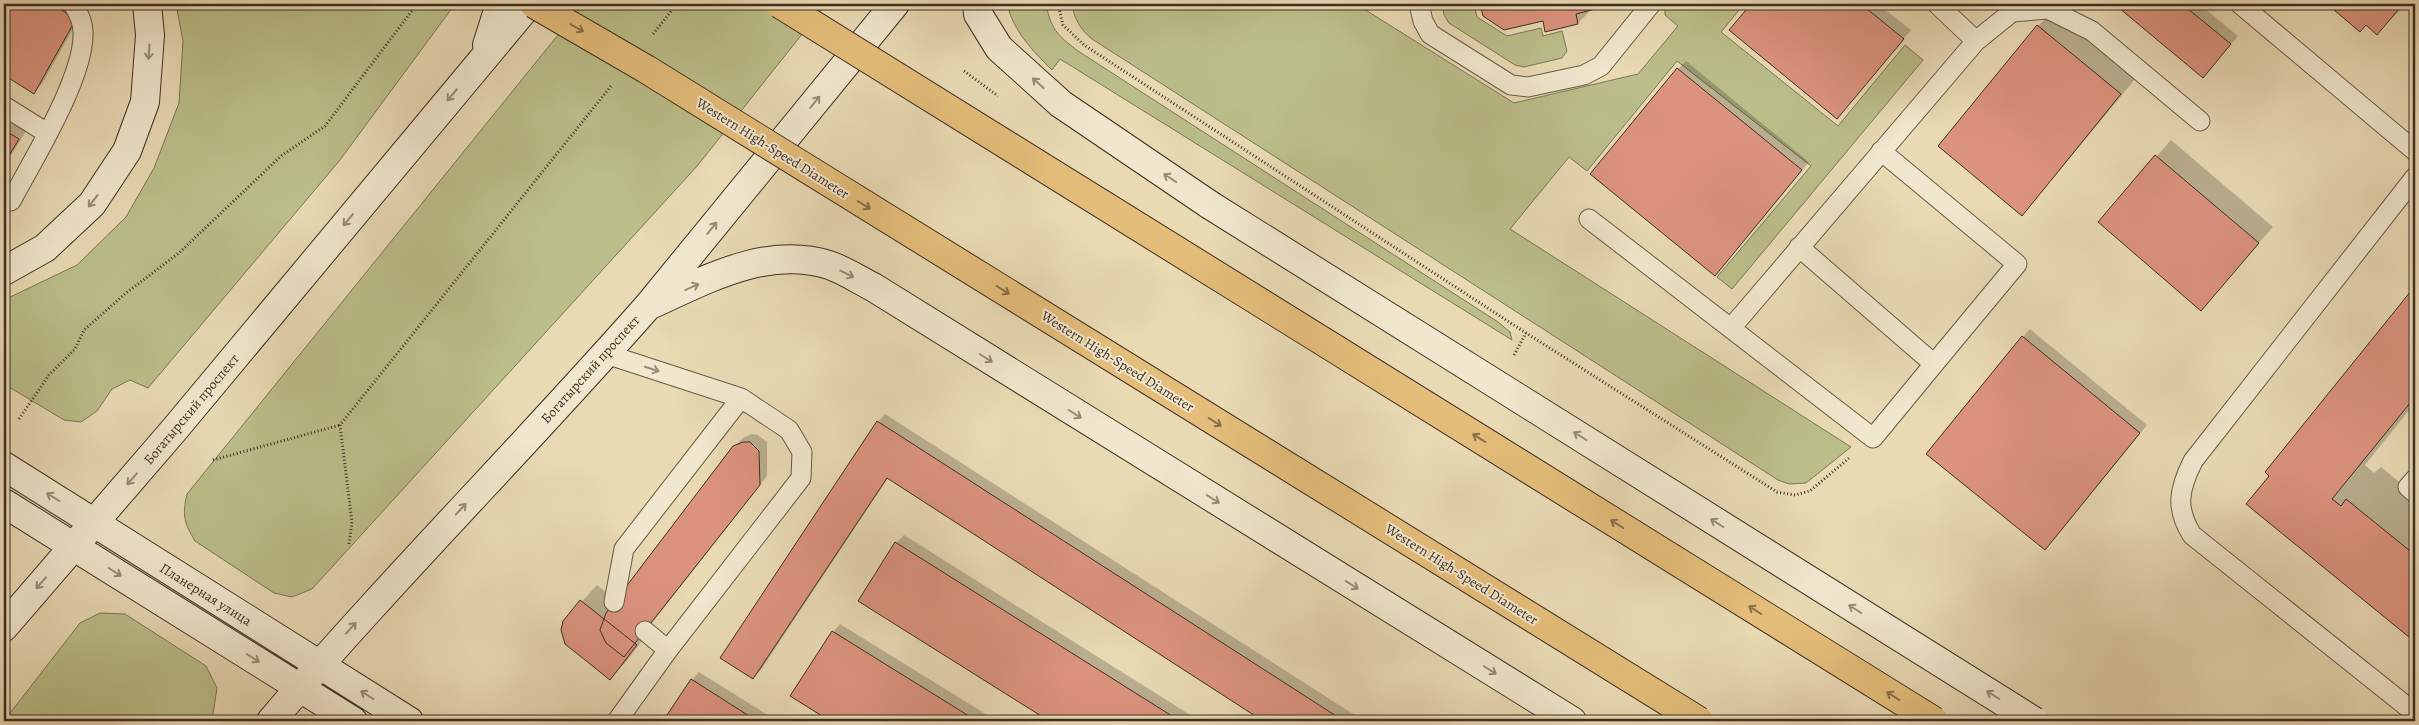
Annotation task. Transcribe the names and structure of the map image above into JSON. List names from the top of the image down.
{
  "streets": {
    "highway": ["Western High-Speed Diameter"],
    "main road": ["Богатырский проспект", "Планерная улица"]
  },
  "crossings": [
    ["Богатырский проспект", "Планерная улица"]
  ]
}
